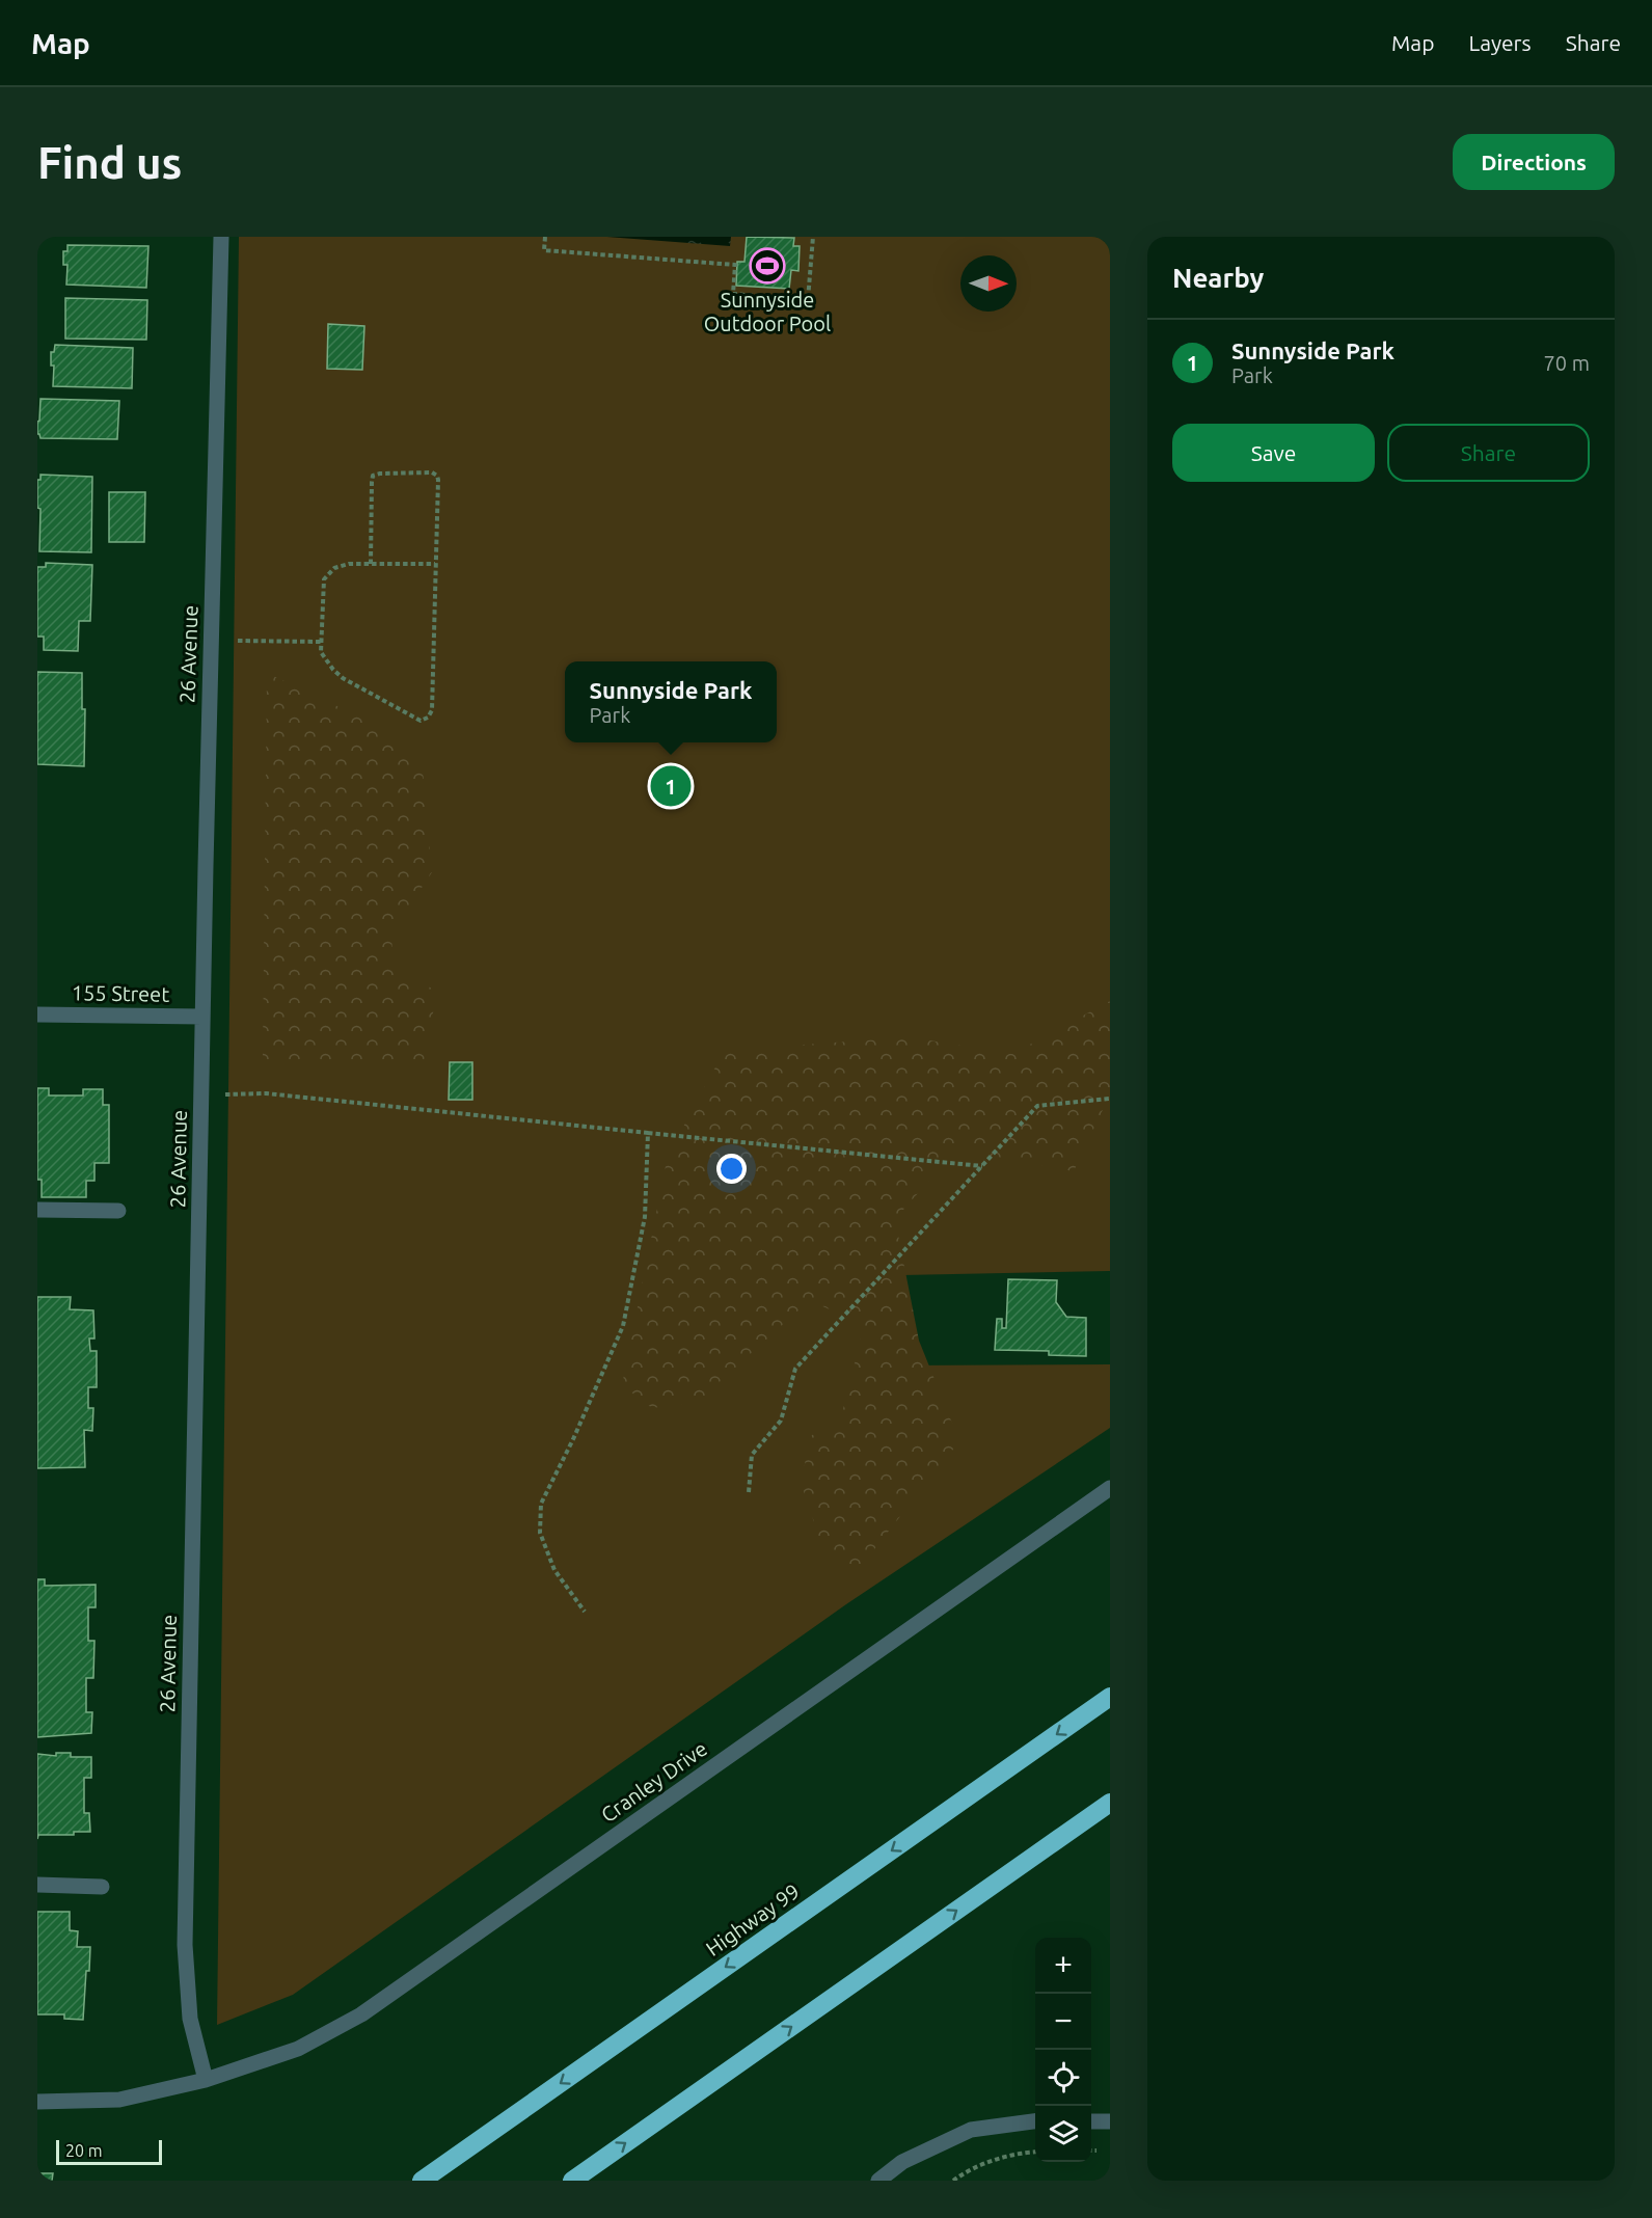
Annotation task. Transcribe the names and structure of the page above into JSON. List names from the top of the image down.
{
  "streets": {
    "highway": ["Highway 99"],
    "street": ["26 Avenue", "155 Street", "Cranley Drive"]
  },
  "crossings": [
    ["26 Avenue", "155 Street"],
    ["26 Avenue", "Cranley Drive"]
  ],
  "places": {
    "sports": ["Sunnyside Outdoor Pool"]
  },
  "scale_bar": "20 m",
  "north": "right",
  "page": {
    "header": "Map",
    "nav": ["Map", "Layers", "Share"],
    "buttons": [
      "Directions",
      ["Save", "Share"]
    ],
    "title": "Find us",
    "heading": "Nearby",
    "list": [
      {
        "mark": "1",
        "name": "Sunnyside Park",
        "note": "Park",
        "value": "70 m"
      }
    ],
    "popup": ["Sunnyside Park", "Park"],
    "pins": "1",
    "map_buttons": ["+", "−"],
    "scale": "20 m"
  }
}
